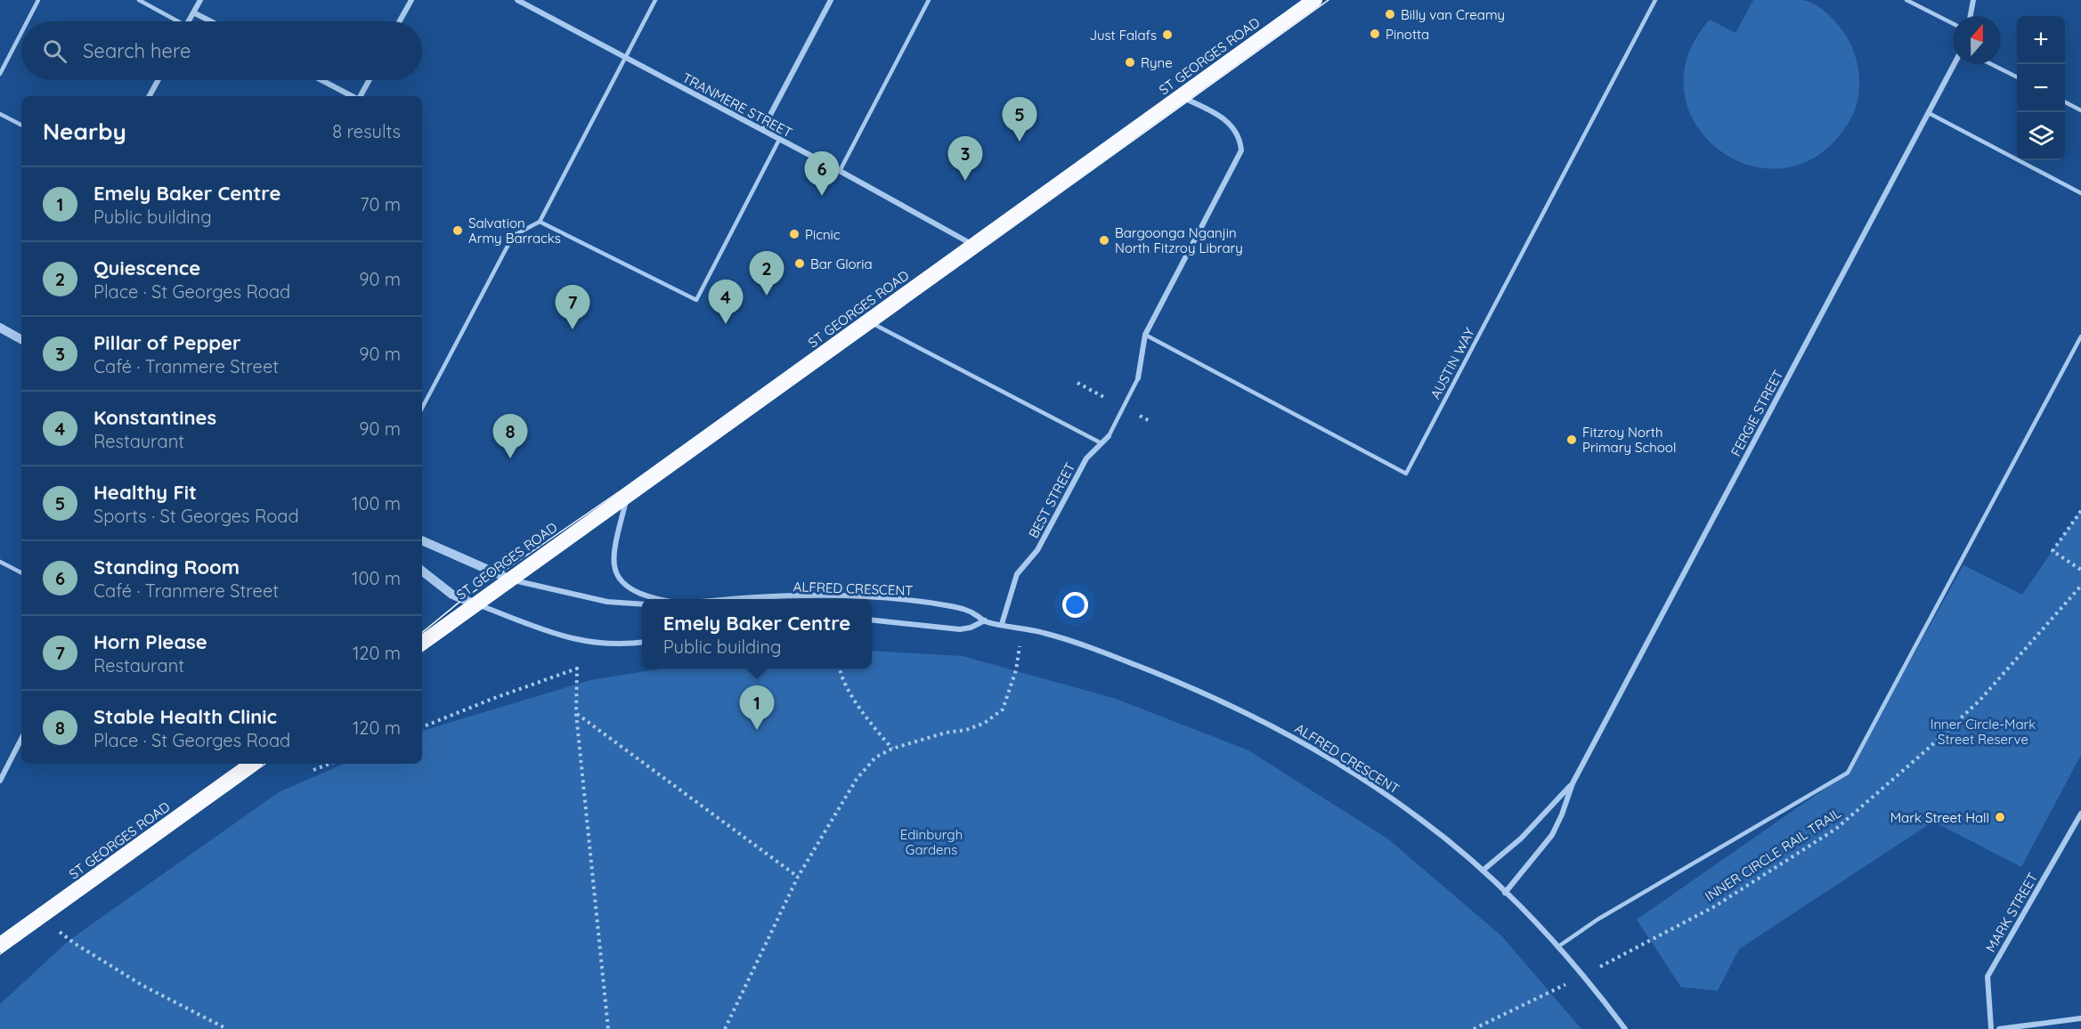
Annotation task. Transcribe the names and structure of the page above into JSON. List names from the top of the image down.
{
  "streets": {
    "highway": ["ST GEORGES ROAD"],
    "street": [
      "TRANMERE STREET",
      "FERGIE STREET",
      "BEST STREET",
      "ALFRED CRESCENT",
      "MARK STREET"
    ],
    "lane": ["AUSTIN WAY"],
    "path": ["INNER CIRCLE RAIL TRAIL"]
  },
  "crossings": [
    ["ST GEORGES ROAD", "TRANMERE STREET"],
    ["ST GEORGES ROAD", "BEST STREET"],
    ["AUSTIN WAY", "BEST STREET"],
    ["FERGIE STREET", "ALFRED CRESCENT"],
    ["BEST STREET", "ALFRED CRESCENT"],
    ["ALFRED CRESCENT", "INNER CIRCLE RAIL TRAIL"]
  ],
  "parks": ["Inner Circle-Mark Street Reserve", "Edinburgh Gardens"],
  "places": [
    "Billy van Creamy",
    "Pinotta",
    "Just Falafs",
    "Ryne",
    "Salvation Army Barracks",
    "Picnic",
    "Bargoonga Nganjin North Fitzroy Library",
    "Bar Gloria",
    "Fitzroy North Primary School",
    "Mark Street Hall"
  ],
  "north": "top",
  "page": {
    "map_buttons": ["+", "−"],
    "search": "Search here",
    "heading": ["Nearby", "8 results"],
    "pins": [
      "5",
      "3",
      "6",
      "2",
      "4",
      "7",
      "8",
      "1"
    ],
    "list": [
      {
        "mark": "1",
        "name": "Emely Baker Centre",
        "note": "Public building",
        "value": "70 m"
      },
      {
        "mark": "2",
        "name": "Quiescence",
        "note": "Place · St Georges Road",
        "value": "90 m"
      },
      {
        "mark": "3",
        "name": "Pillar of Pepper",
        "note": "Café · Tranmere Street",
        "value": "90 m"
      },
      {
        "mark": "4",
        "name": "Konstantines",
        "note": "Restaurant",
        "value": "90 m"
      },
      {
        "mark": "5",
        "name": "Healthy Fit",
        "note": "Sports · St Georges Road",
        "value": "100 m"
      },
      {
        "mark": "6",
        "name": "Standing Room",
        "note": "Café · Tranmere Street",
        "value": "100 m"
      },
      {
        "mark": "7",
        "name": "Horn Please",
        "note": "Restaurant",
        "value": "120 m"
      },
      {
        "mark": "8",
        "name": "Stable Health Clinic",
        "note": "Place · St Georges Road",
        "value": "120 m"
      }
    ],
    "popup": ["Emely Baker Centre", "Public building"]
  }
}
